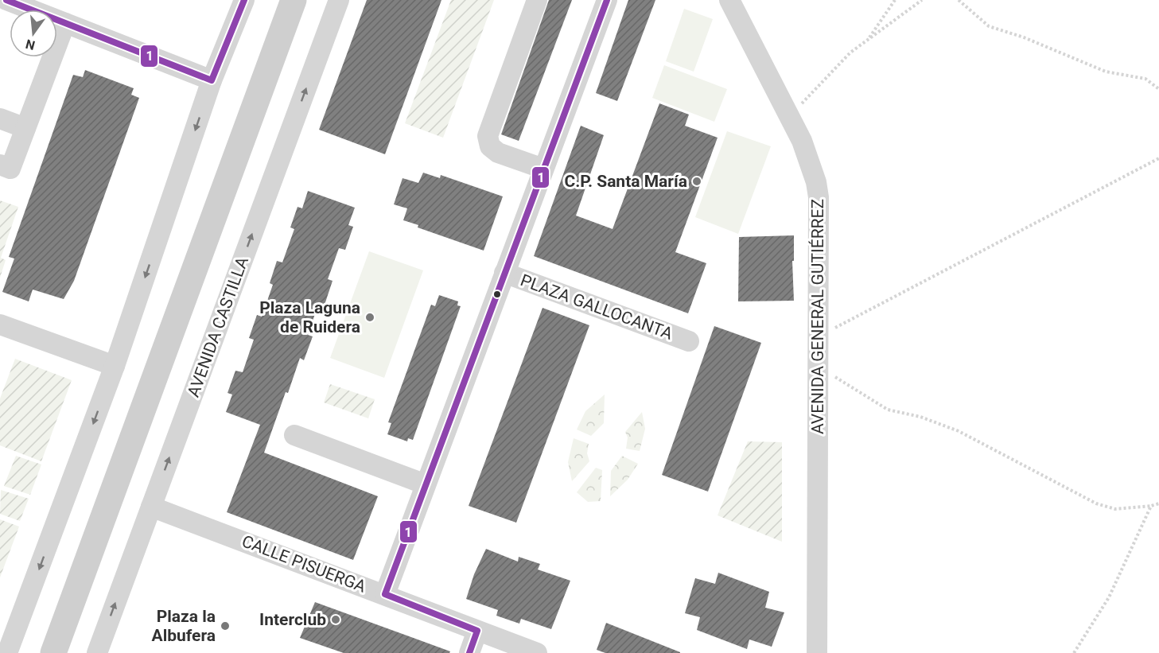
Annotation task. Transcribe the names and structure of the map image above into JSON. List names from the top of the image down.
{
  "streets": {
    "street": [
      "PLAZA GALLOCANTA",
      "AVENIDA GENERAL GUTIÉRREZ",
      "AVENIDA CASTILLA",
      "CALLE PISUERGA"
    ]
  },
  "crossings": [
    ["AVENIDA CASTILLA", "CALLE PISUERGA"]
  ],
  "places": [
    "C.P. Santa María",
    "Plaza Laguna de Ruidera",
    "Interclub",
    "Plaza la Albufera"
  ],
  "lines": ["transit line 1"],
  "north": "bottom"
}
